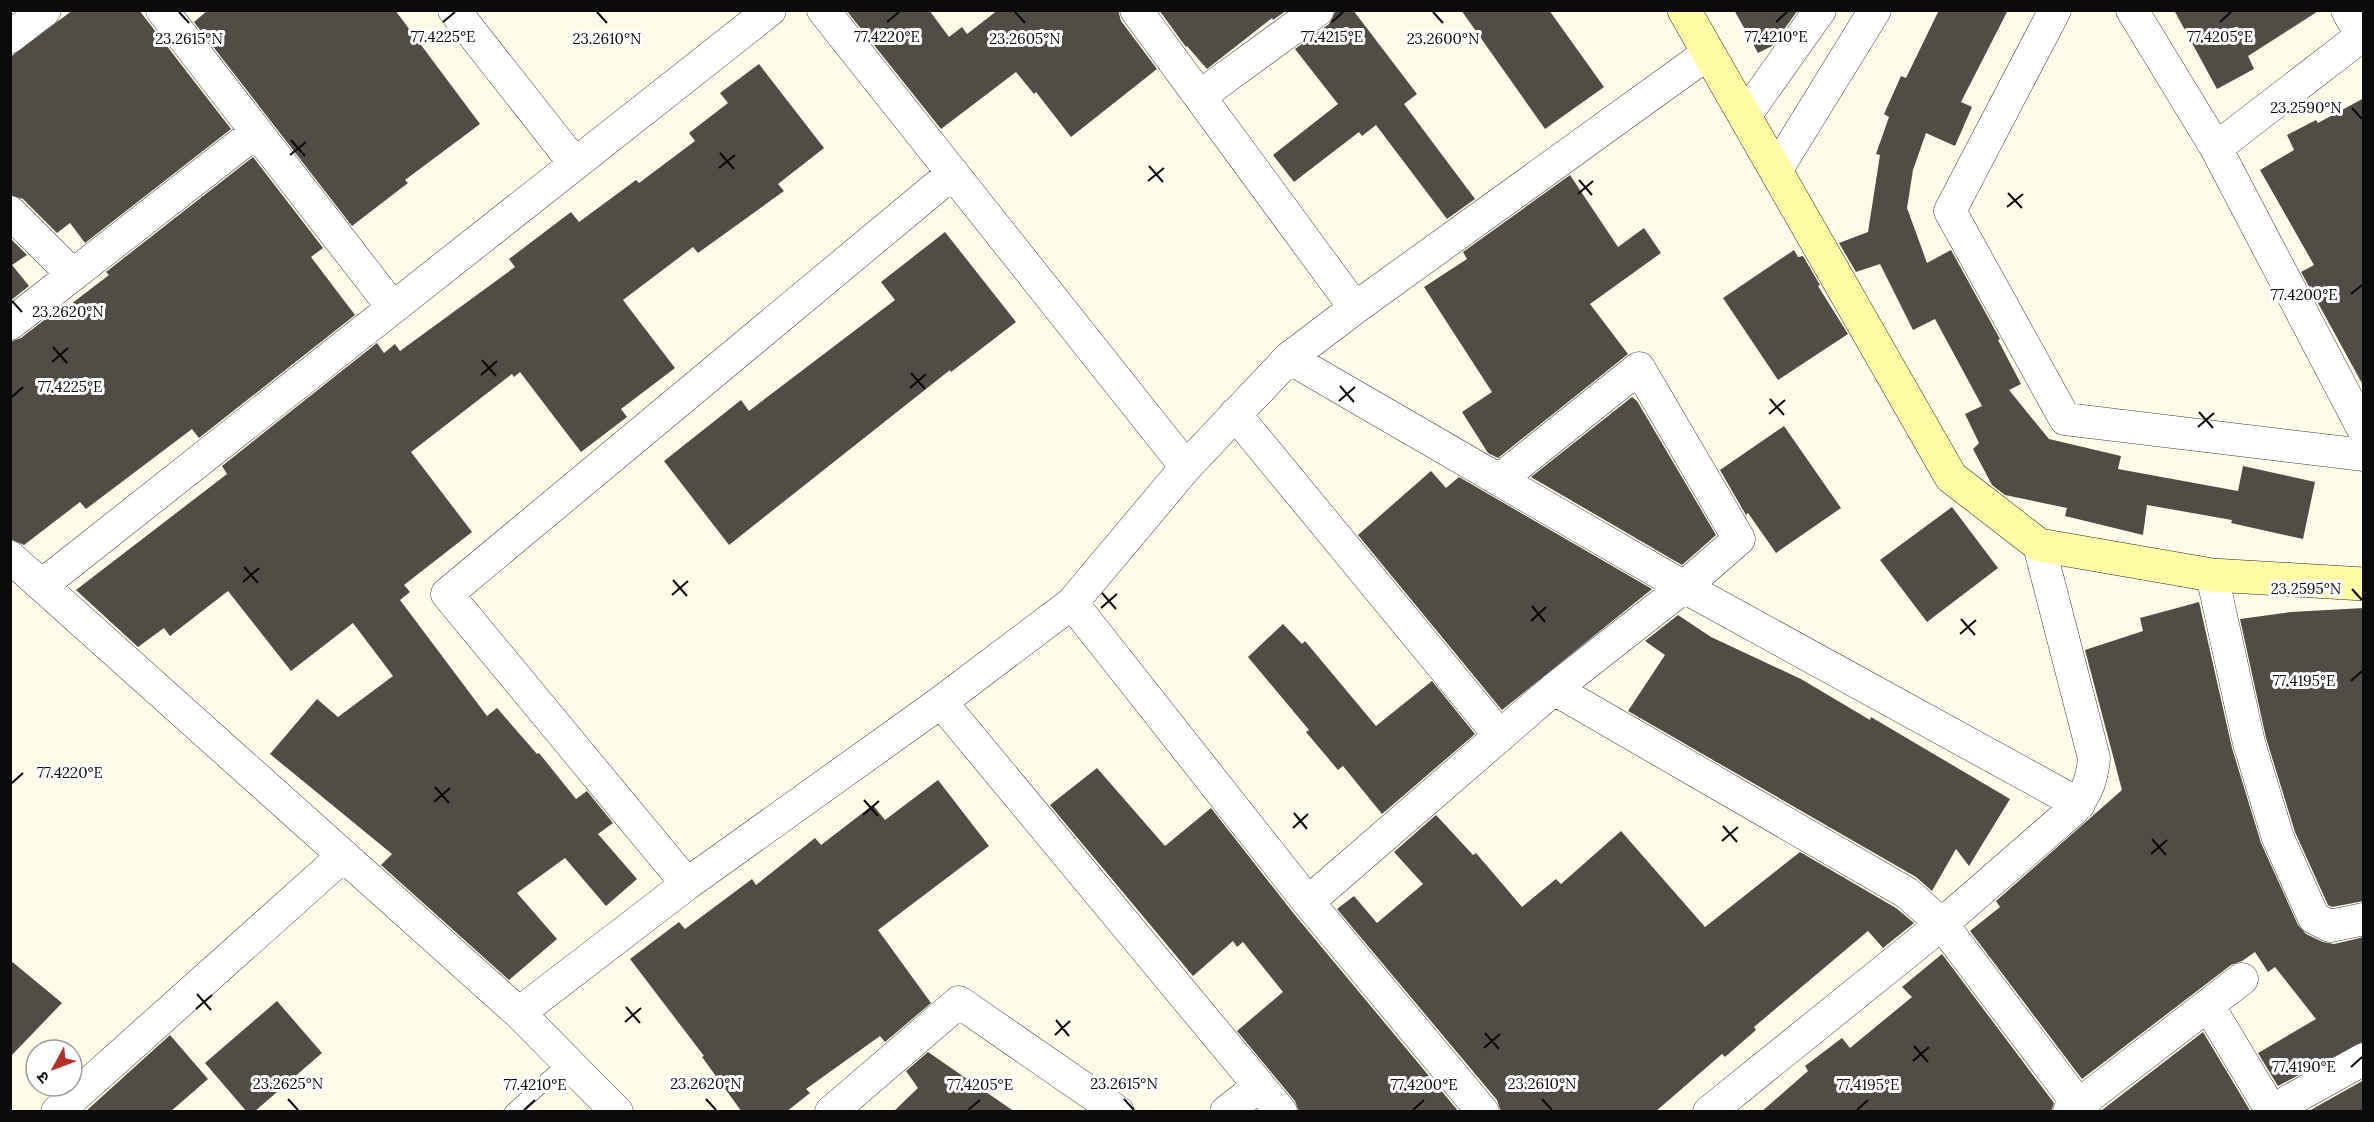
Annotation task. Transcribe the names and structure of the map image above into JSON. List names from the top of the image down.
{
  "north": "bottom left",
  "coordinates": [
    "77.4225°E",
    "77.4220°E",
    "77.4215°E",
    "77.4210°E",
    "77.4205°E",
    "23.2615°N",
    "23.2610°N",
    "23.2605°N",
    "23.2600°N",
    "23.2590°N",
    "77.4200°E",
    "23.2620°N",
    "23.2595°N",
    "77.4195°E",
    "77.4190°E",
    "23.2625°N"
  ]
}
